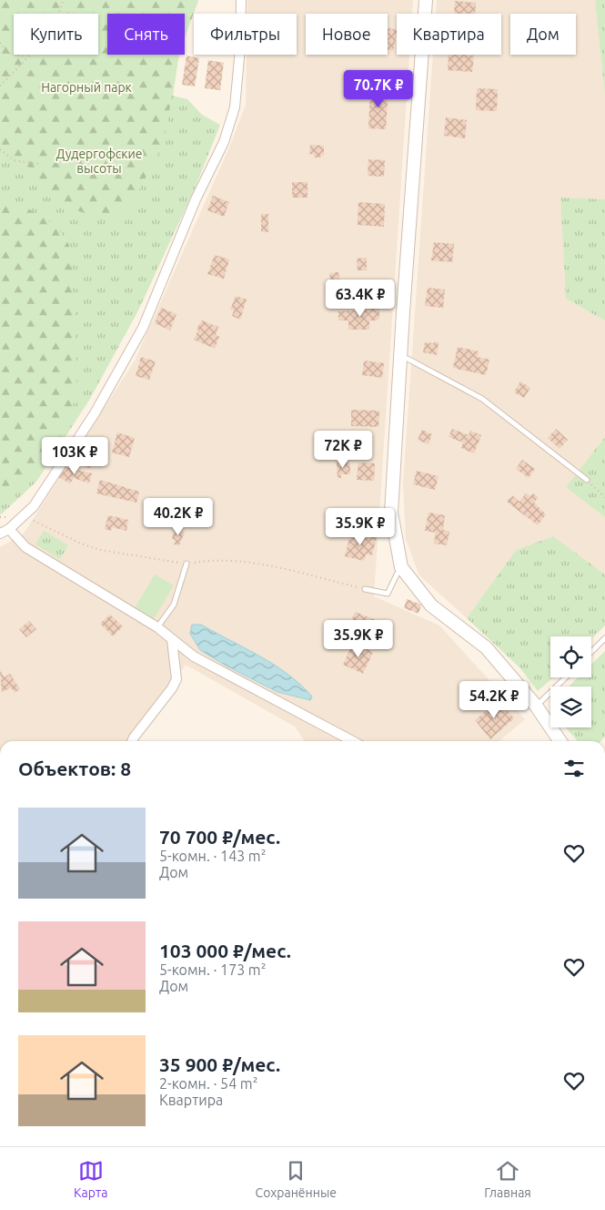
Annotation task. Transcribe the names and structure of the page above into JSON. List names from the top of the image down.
{
  "parks": ["Нагорный парк", "Дудергофские высоты"],
  "page": {
    "chip": [
      "Купить",
      "Снять",
      "Фильтры",
      "Новое",
      "Квартира",
      "Дом"
    ],
    "price": [
      "70.7K ₽",
      "63.4K ₽",
      "72K ₽",
      "103K ₽",
      "40.2K ₽",
      "35.9K ₽",
      "35.9K ₽",
      "54.2K ₽"
    ],
    "heading": "Объектов: 8",
    "list": [
      {
        "name": "70 700 ₽/мес.",
        "note": "5-комн. · 143 m² · Дом"
      },
      {
        "name": "103 000 ₽/мес.",
        "note": "5-комн. · 173 m² · Дом"
      },
      {
        "name": "35 900 ₽/мес.",
        "note": "2-комн. · 54 m² · Квартира"
      }
    ],
    "tabs": ["Карта", "Сохранённые", "Главная"]
  }
}
